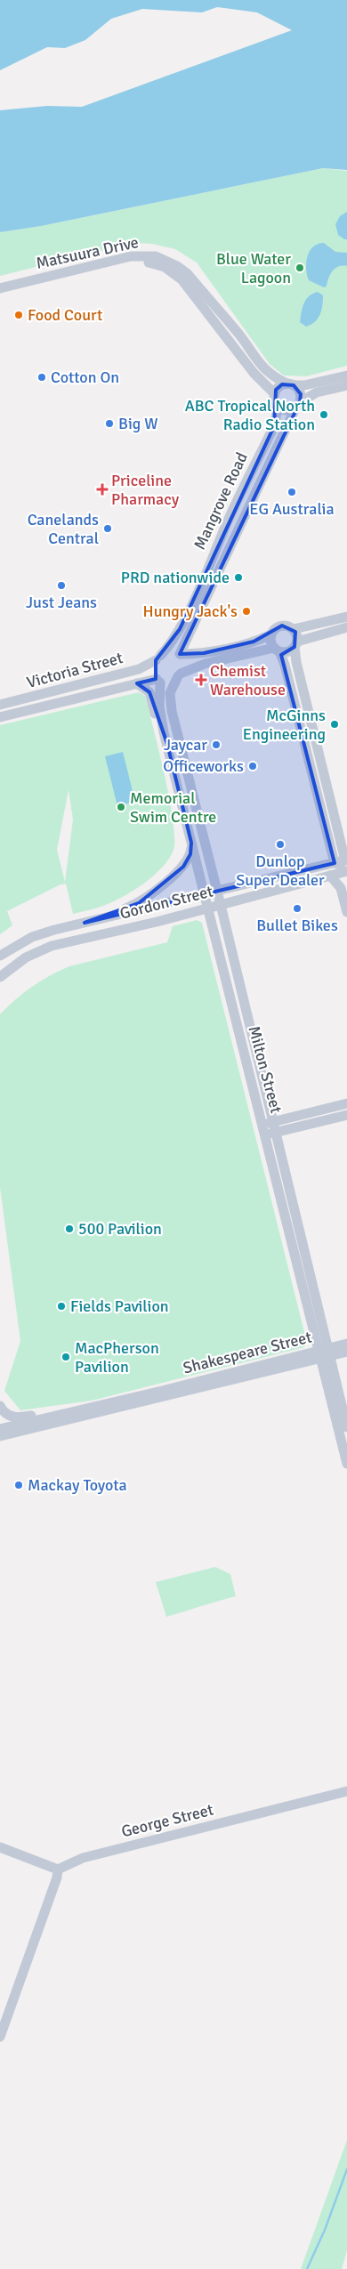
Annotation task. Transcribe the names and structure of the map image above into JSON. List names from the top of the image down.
{
  "streets": {
    "street": [
      "Matsuura Drive",
      "Mangrove Road",
      "Victoria Street",
      "Gordon Street",
      "Milton Street",
      "Shakespeare Street",
      "George Street"
    ]
  },
  "crossings": [
    ["Matsuura Drive", "Mangrove Road"],
    ["Mangrove Road", "Victoria Street"],
    ["Mangrove Road", "Milton Street"],
    ["Victoria Street", "Milton Street"],
    ["Gordon Street", "Milton Street"],
    ["Milton Street", "Shakespeare Street"]
  ],
  "places": {
    "other": [
      "Blue Water Lagoon",
      "Food Court",
      "Cotton On",
      "ABC Tropical North Radio Station",
      "Big W",
      "EG Australia",
      "Canelands Central",
      "PRD nationwide",
      "Just Jeans",
      "Hungry Jack's",
      "McGinns Engineering",
      "Jaycar",
      "Officeworks",
      "Memorial Swim Centre",
      "Dunlop Super Dealer",
      "Bullet Bikes",
      "500 Pavilion",
      "Fields Pavilion",
      "MacPherson Pavilion",
      "Mackay Toyota"
    ],
    "health": ["Priceline Pharmacy", "Chemist Warehouse"]
  }
}
